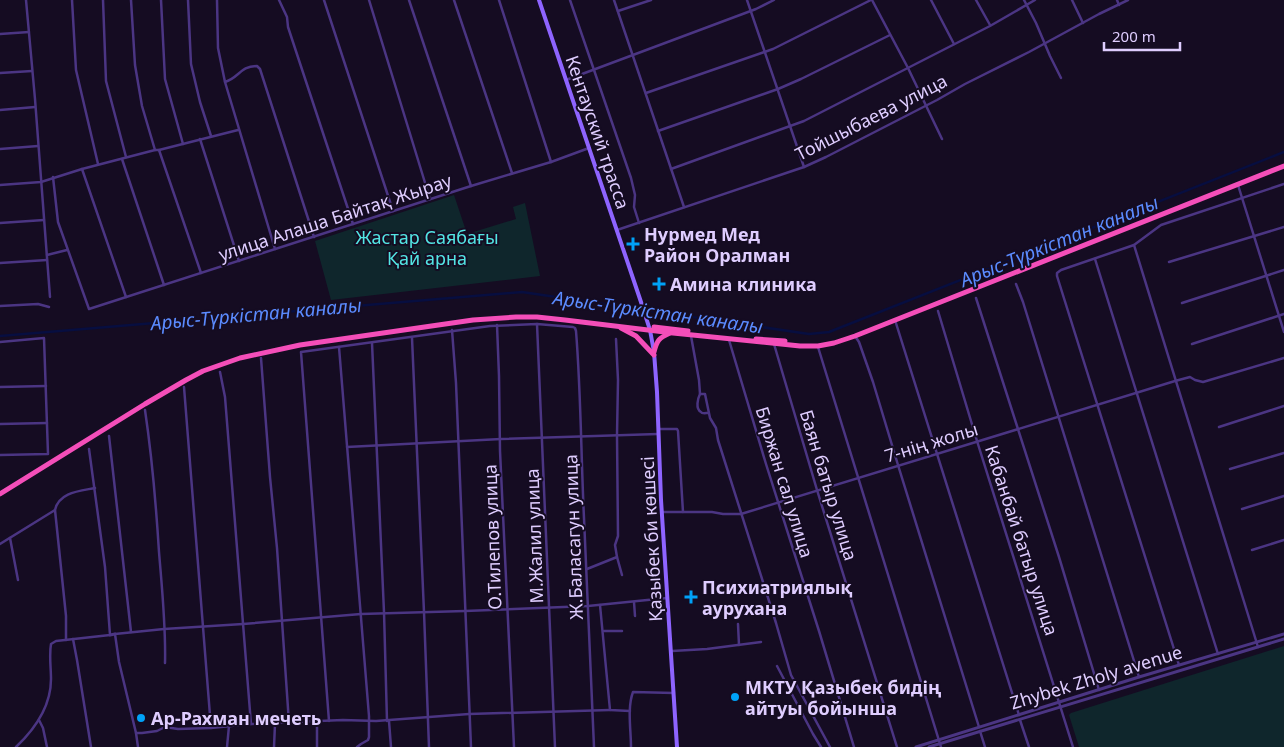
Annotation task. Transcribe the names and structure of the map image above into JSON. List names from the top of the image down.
{
  "streets": {
    "main road": ["Кентауский трасса", "Қазыбек би көшесі"],
    "street": [
      "Тойшыбаева улица",
      "улица Алаша Байтақ Жырау",
      "7-нің жолы",
      "Биржан сал улица",
      "Баян батыр улица",
      "М.Жалил улица",
      "О.Тилепов улица",
      "Ж.Баласагун улица",
      "Кабанбай батыр улица",
      "Zhybek Zholy avenue"
    ]
  },
  "crossings": [
    ["Тойшыбаева улица", "Кентауский трасса"],
    ["Кентауский трасса", "улица Алаша Байтақ Жырау"],
    ["Кентауский трасса", "Қазыбек би көшесі"],
    ["7-нің жолы", "Биржан сал улица"],
    ["7-нің жолы", "Баян батыр улица"],
    ["7-нің жолы", "Қазыбек би көшесі"],
    ["7-нің жолы", "Кабанбай батыр улица"],
    ["М.Жалил улица", "Ж.Баласагун улица"],
    ["Кабанбай батыр улица", "Zhybek Zholy avenue"]
  ],
  "water": ["Арыс-Түркістан каналы"],
  "parks": ["Жастар Саябағы Қай арна"],
  "places": {
    "health": ["Нурмед Мед Район Оралман", "Амина клиника", "Психиатриялық аурухана"],
    "other": ["МКТУ Қазыбек бидің айтуы бойынша", "Ар-Рахман мечеть"]
  },
  "scale_bar": "200 m"
}
